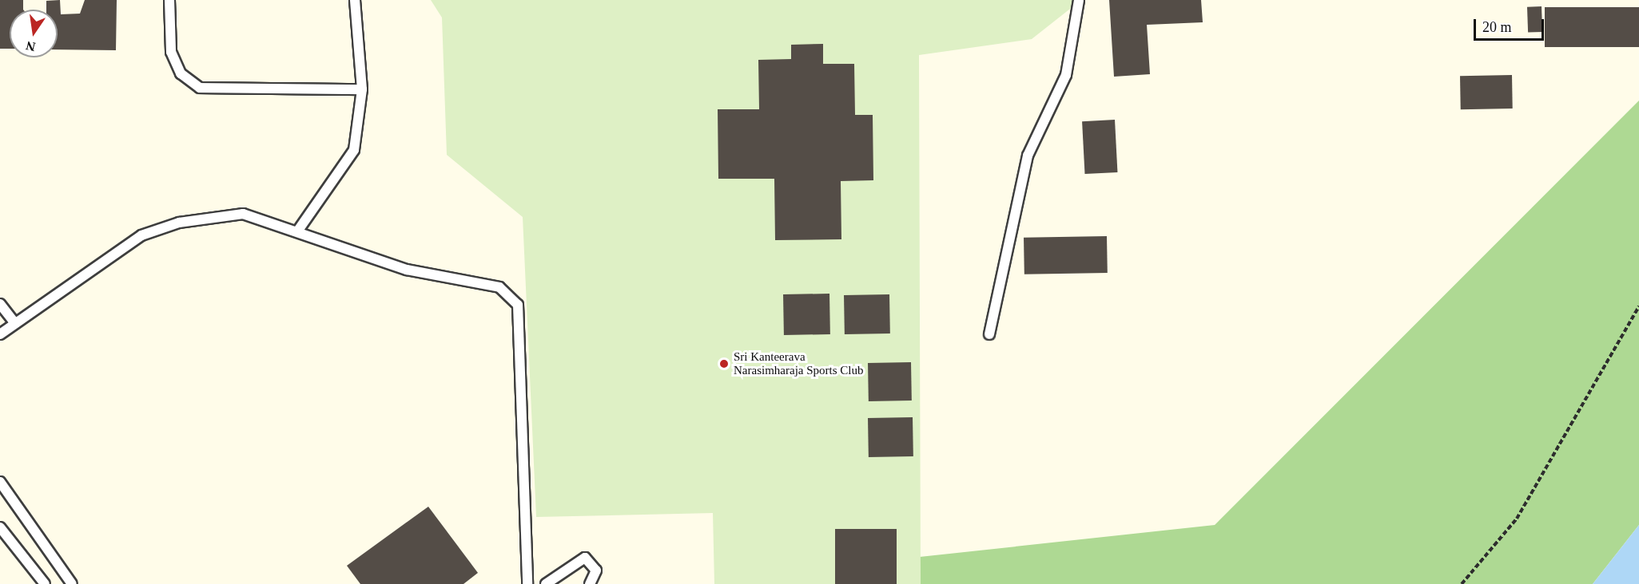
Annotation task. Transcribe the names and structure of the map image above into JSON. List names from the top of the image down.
{
  "places": ["Sri Kanteerava Narasimharaja Sports Club"],
  "scale_bar": "20 m",
  "north": "bottom"
}
